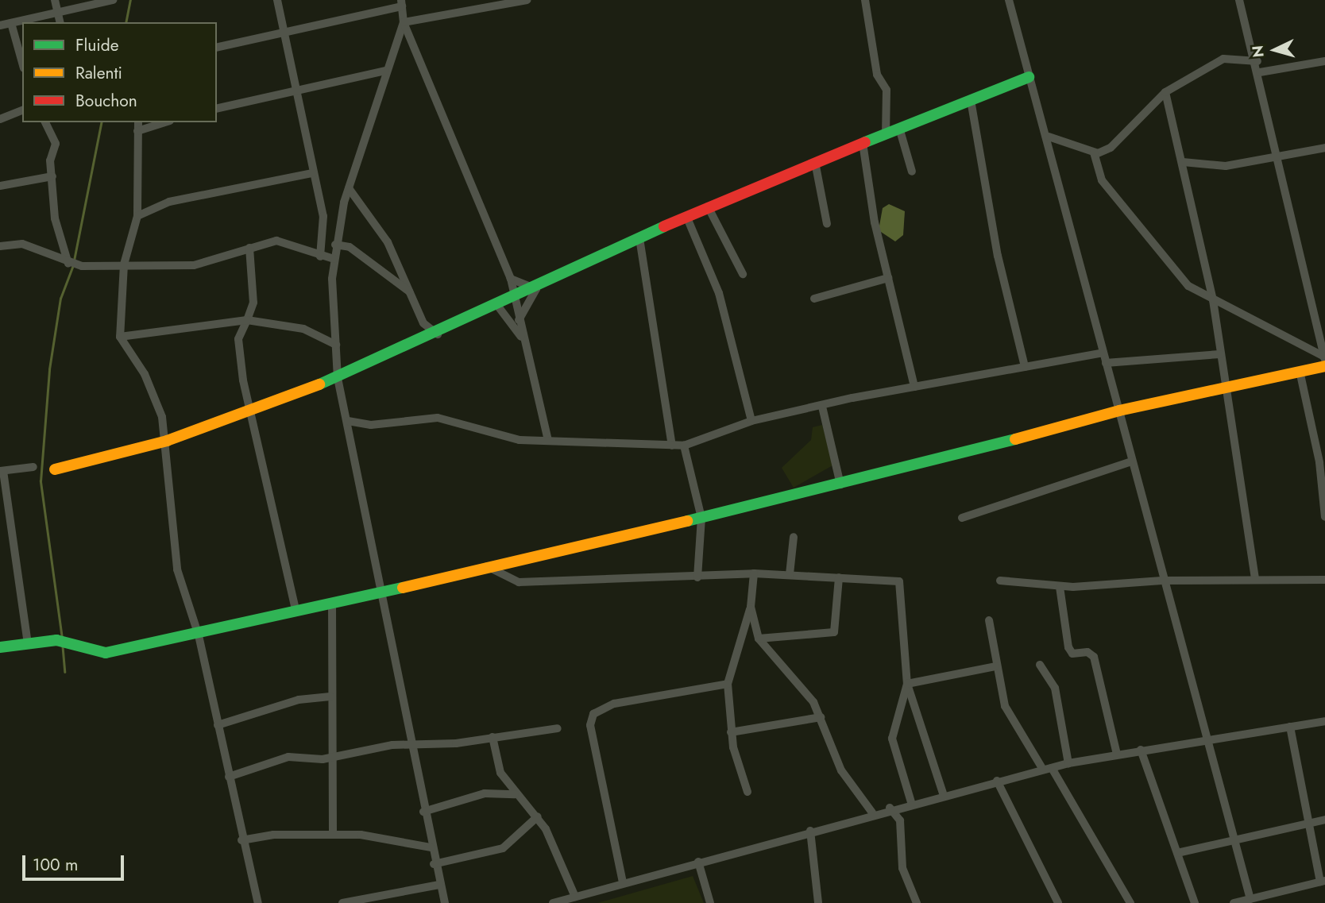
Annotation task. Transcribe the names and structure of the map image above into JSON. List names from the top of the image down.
{
  "legend": ["Fluide", "Ralenti", "Bouchon"],
  "scale_bar": "100 m",
  "north": "left"
}
